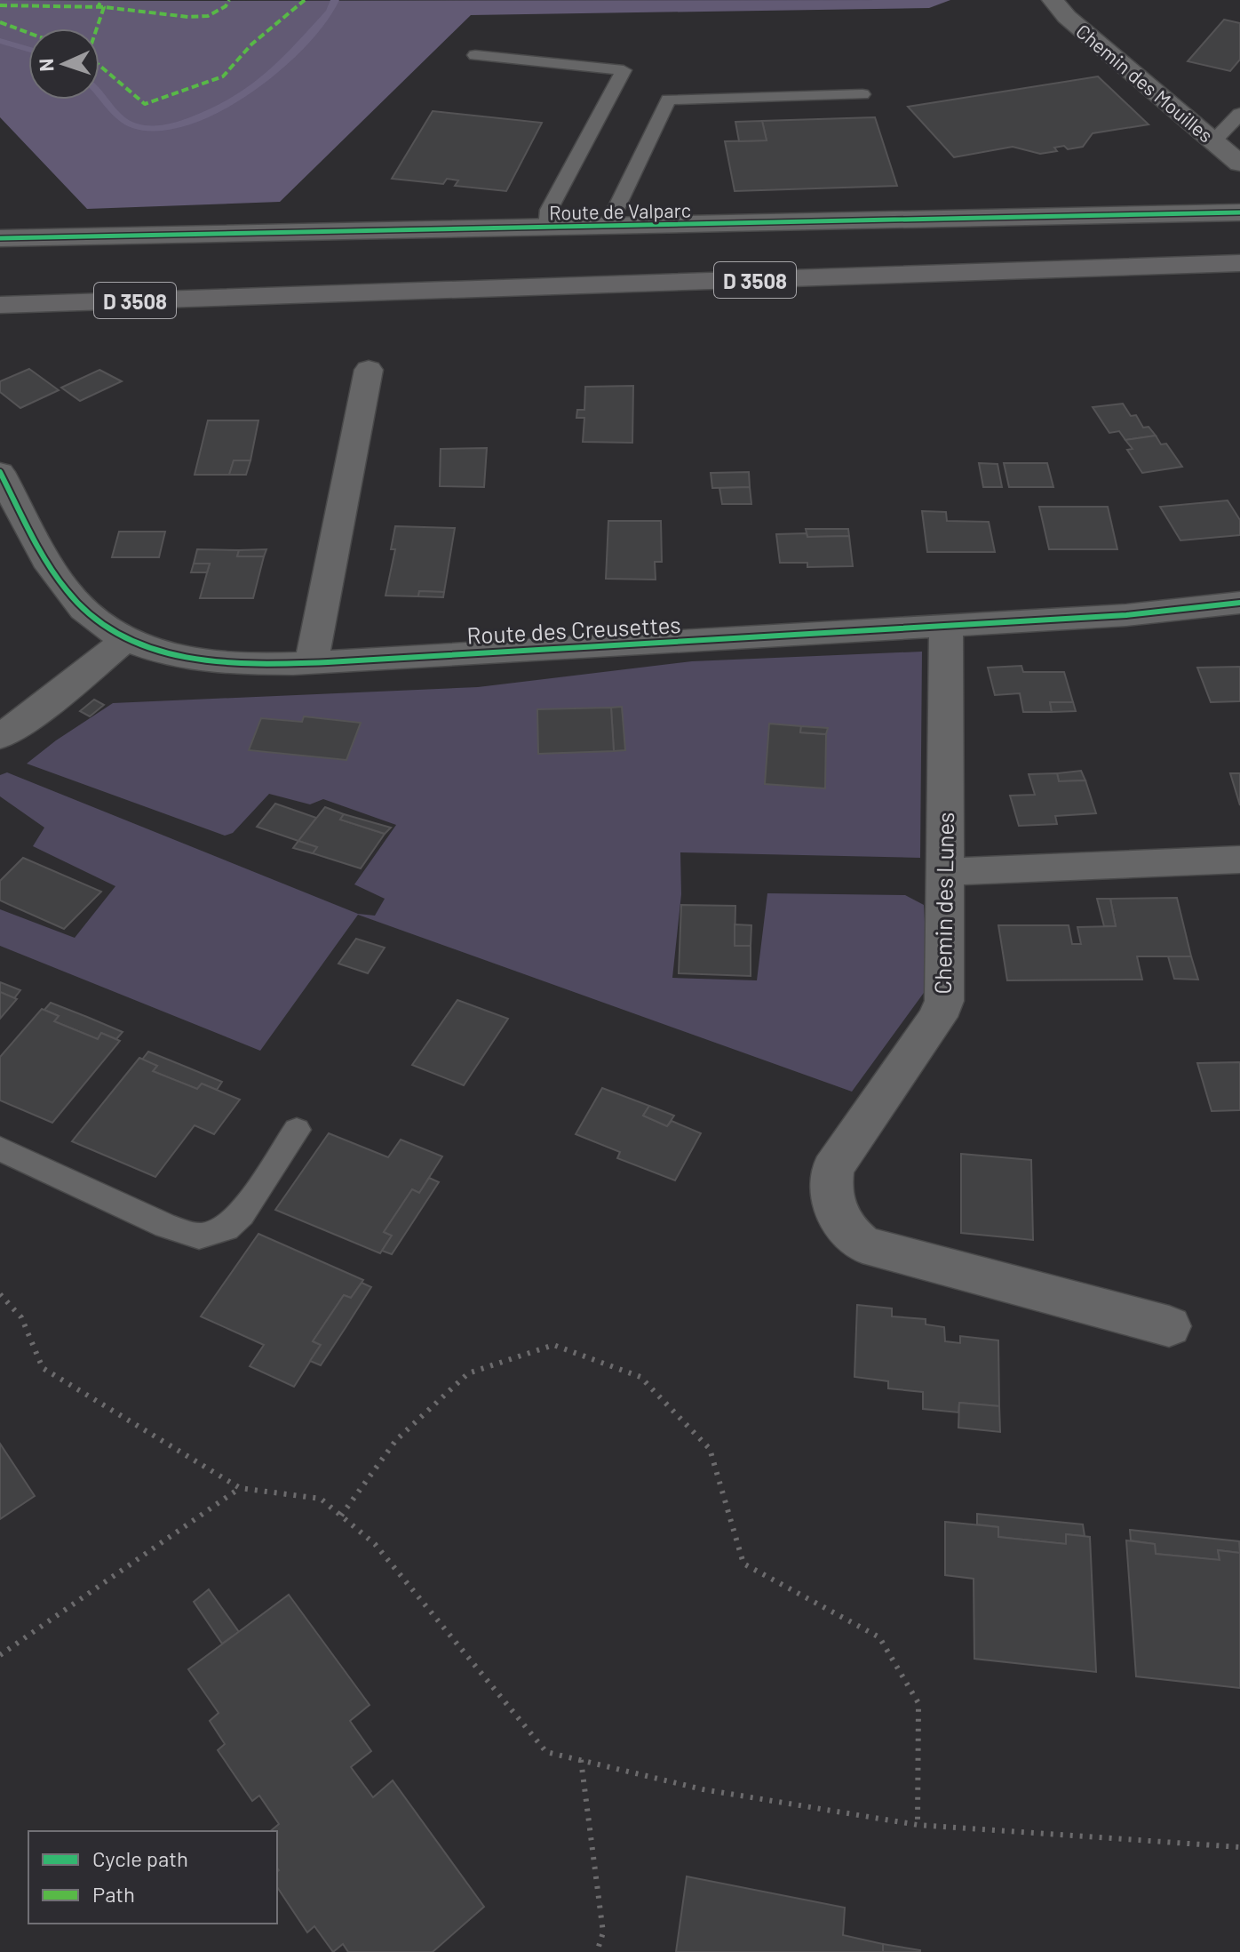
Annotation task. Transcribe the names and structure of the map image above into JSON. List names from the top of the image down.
{
  "streets": {
    "highway": ["D 3508"],
    "street": [
      "Chemin des Mouilles",
      "Route de Valparc",
      "Route des Creusettes",
      "Chemin des Lunes"
    ]
  },
  "crossings": [
    ["Route des Creusettes", "Chemin des Lunes"]
  ],
  "legend": ["Cycle path", "Path"],
  "north": "left"
}
